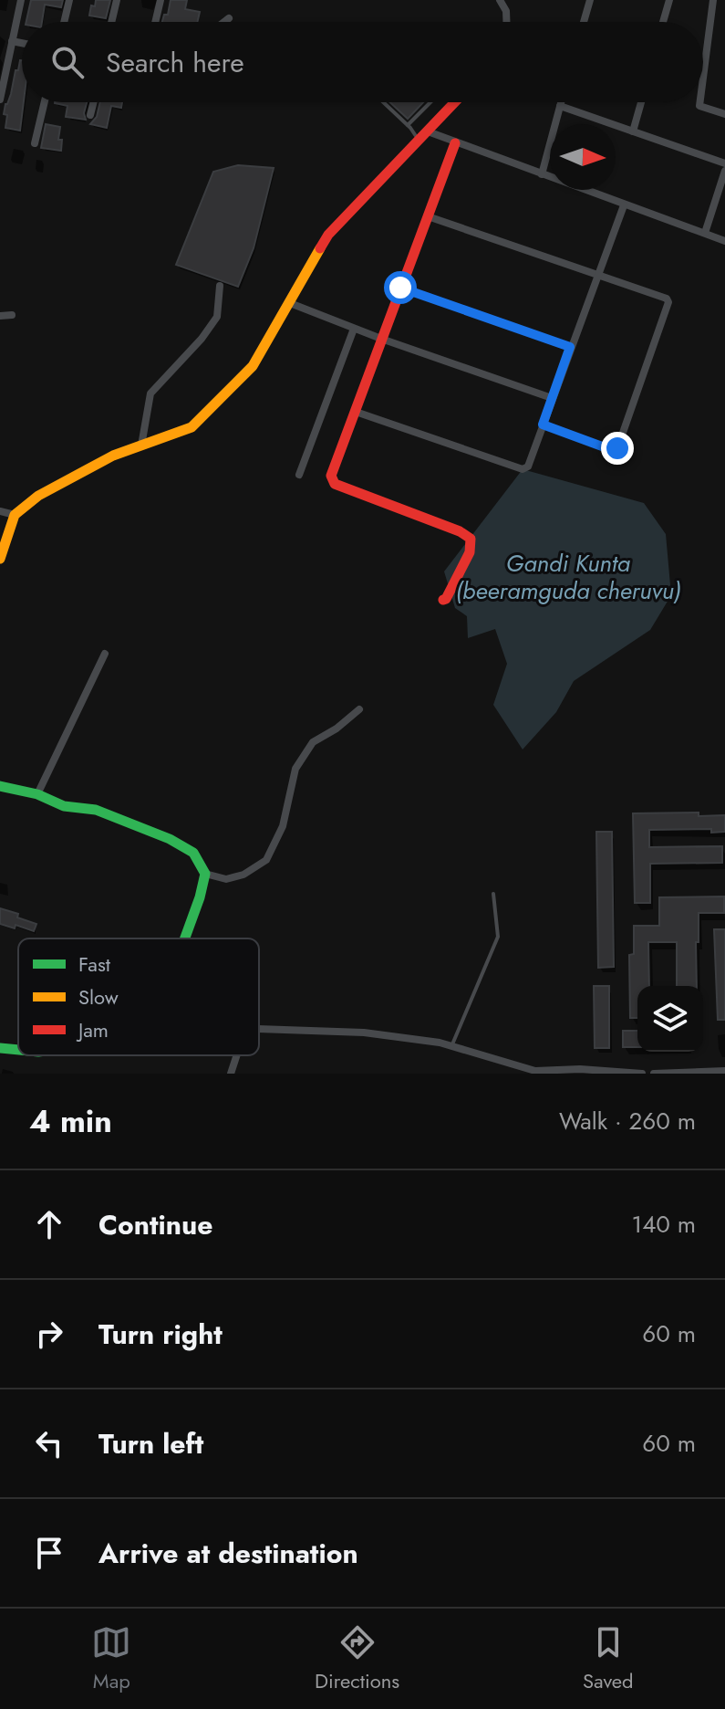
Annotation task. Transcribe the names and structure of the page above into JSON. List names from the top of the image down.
{
  "water": ["Gandi Kunta (beeramguda cheruvu)"],
  "legend": ["Fast", "Slow", "Jam"],
  "north": "right",
  "page": {
    "search": "Search here",
    "heading": ["4 min", "Walk · 260 m"],
    "list": [
      ["Continue", "140 m"],
      ["Turn right", "60 m"],
      ["Turn left", "60 m"],
      "Arrive at destination"
    ],
    "nav": ["Map", "Directions", "Saved"]
  }
}
